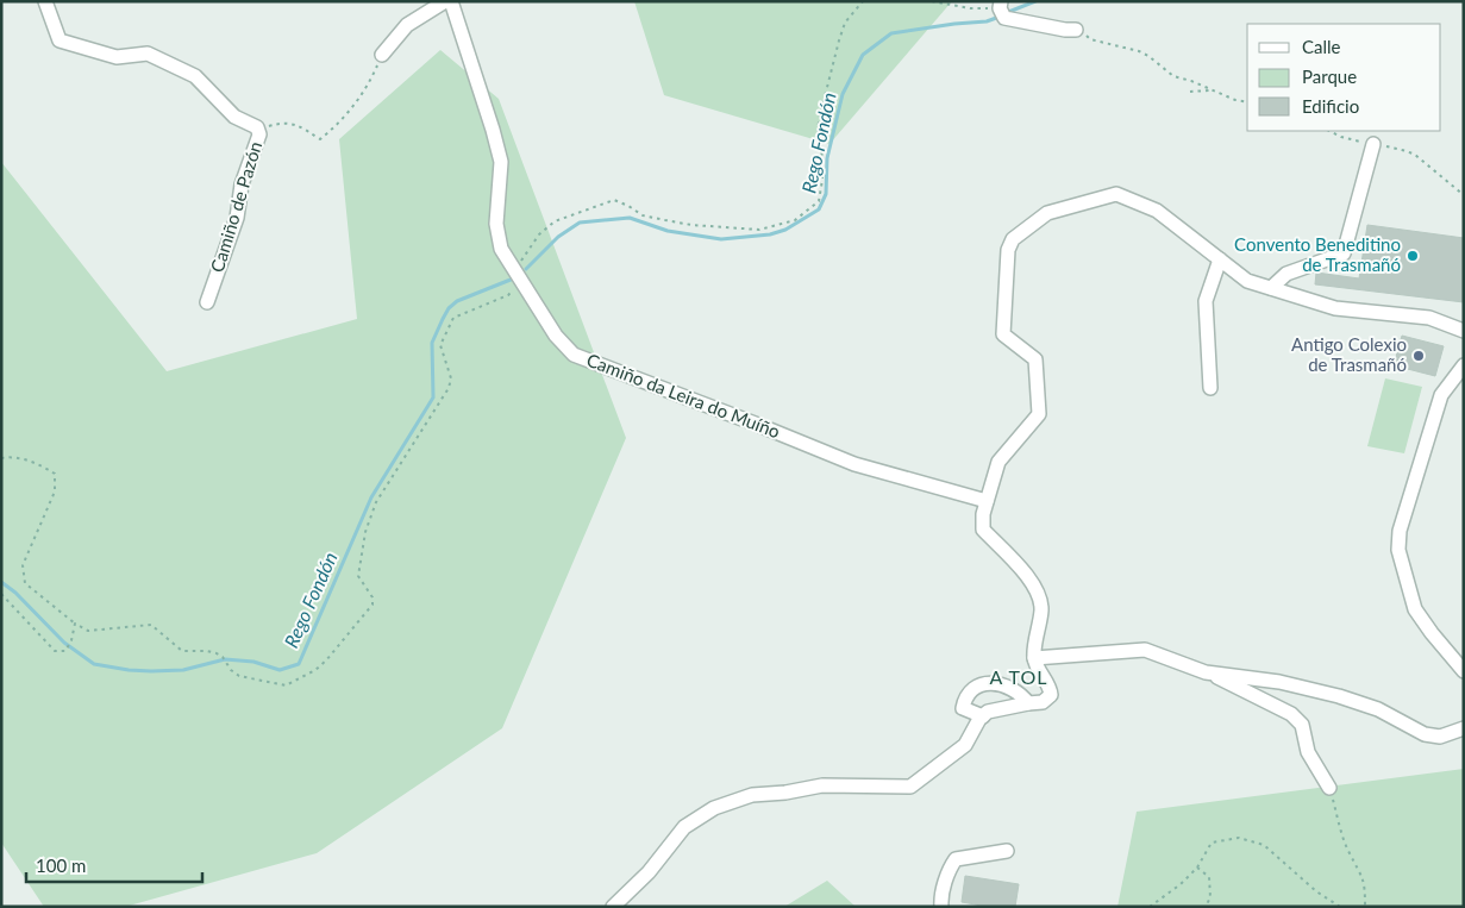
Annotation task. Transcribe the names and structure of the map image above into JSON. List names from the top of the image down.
{
  "streets": {
    "street": ["Camiño de Pazón", "Camiño da Leira do Muíño"]
  },
  "districts": ["A TOL"],
  "water": ["Rego Fondón"],
  "places": ["Convento Beneditino de Trasmañó", "Antigo Colexio de Trasmañó"],
  "legend": ["Calle", "Parque", "Edificio"],
  "scale_bar": "100 m"
}
